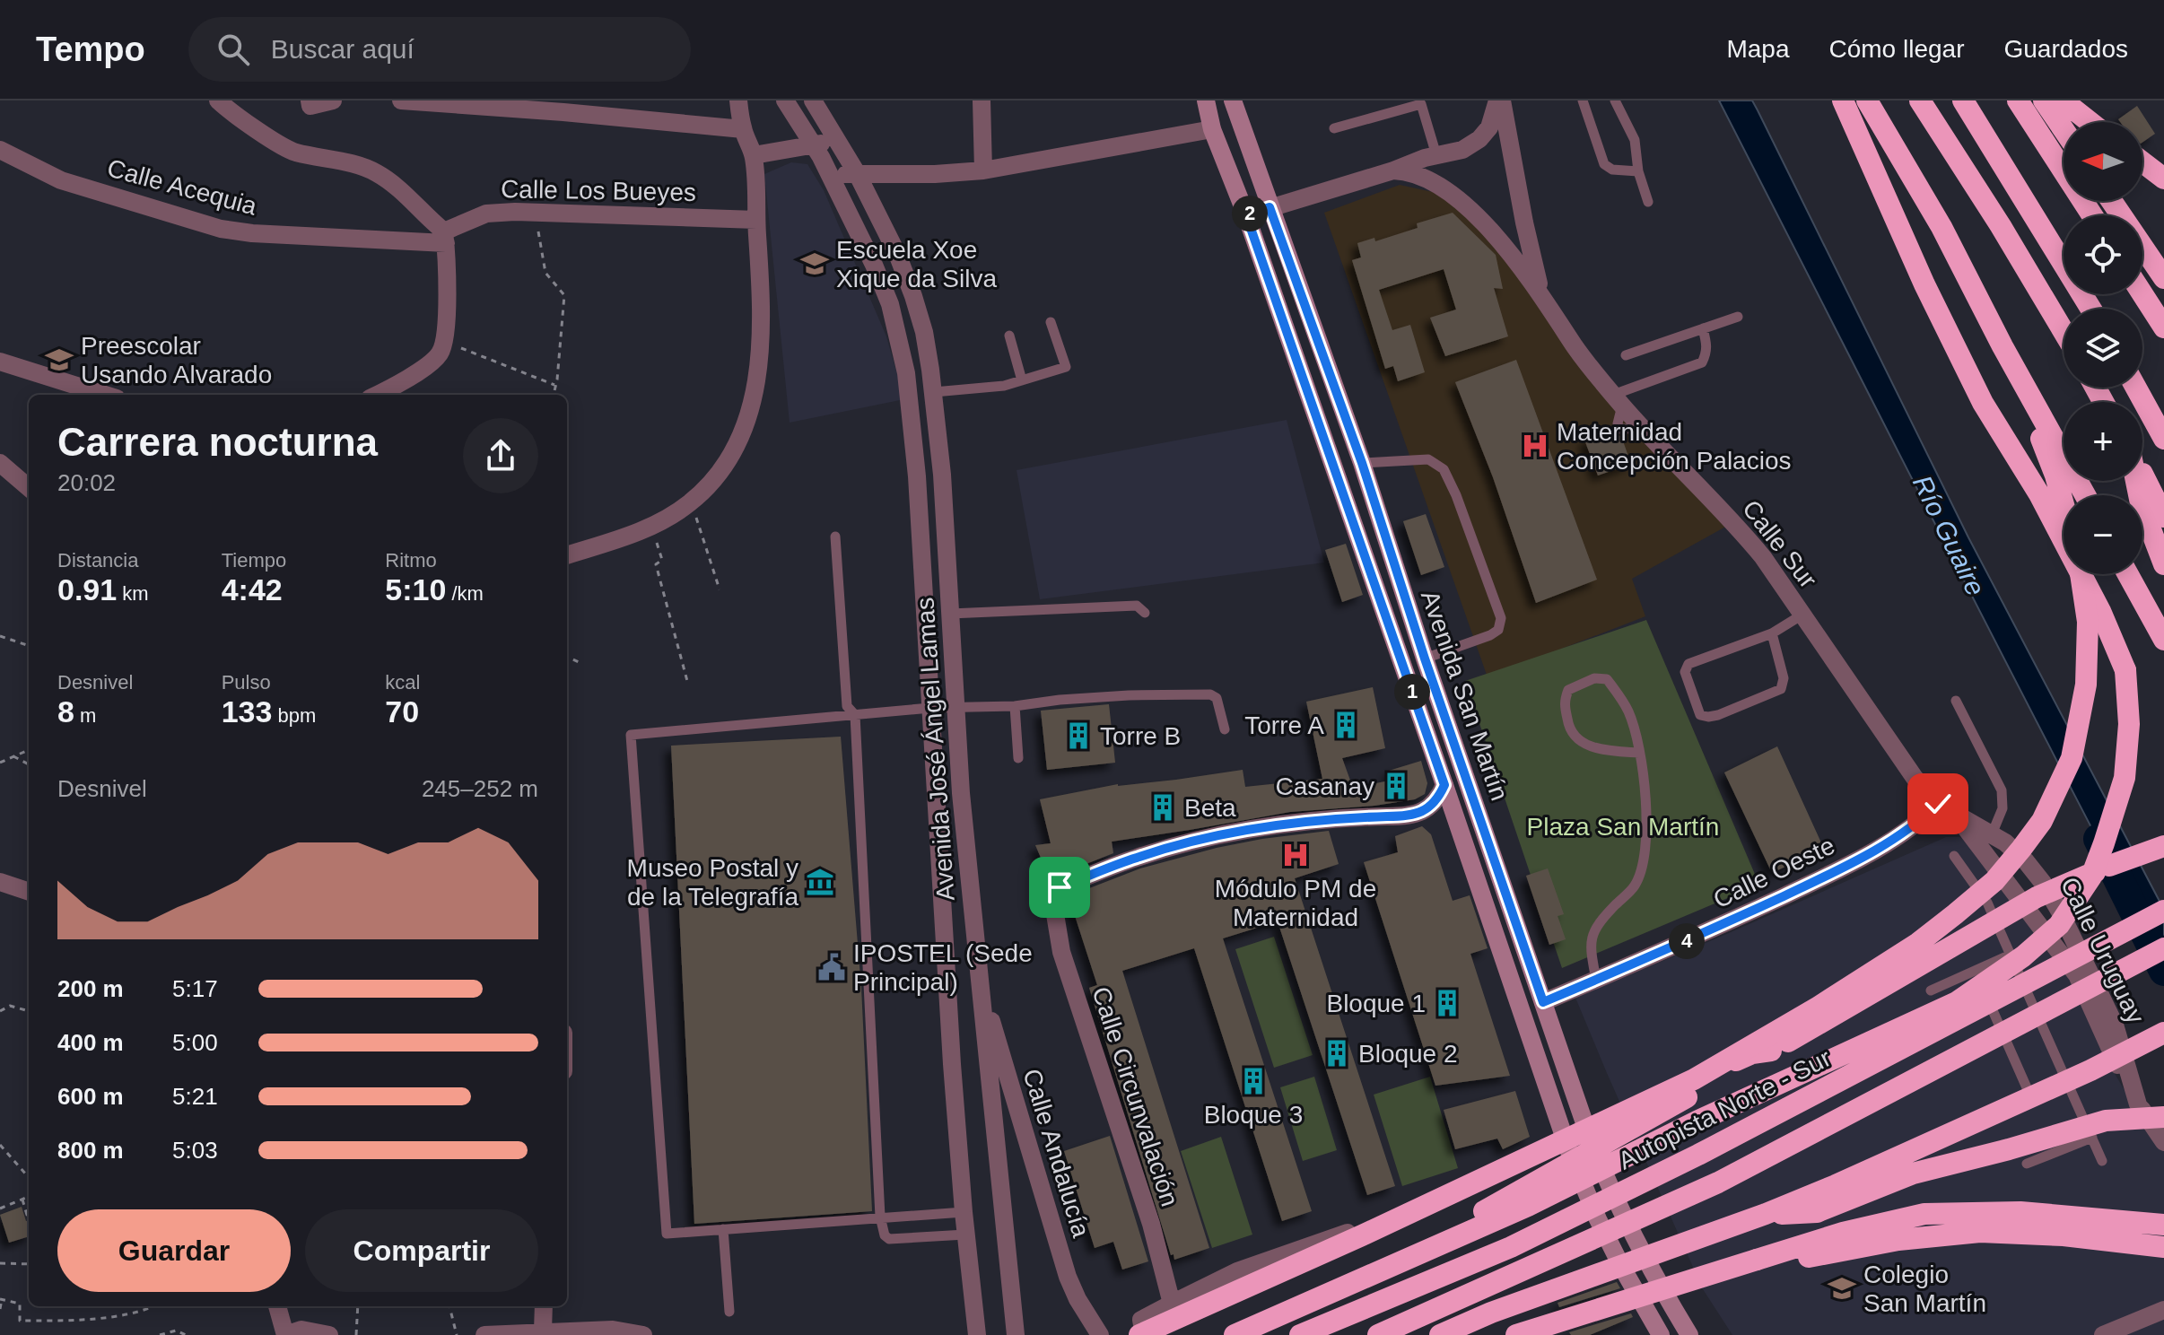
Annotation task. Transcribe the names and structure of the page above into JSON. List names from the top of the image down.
{
  "streets": {
    "highway": ["Autopista Norte - Sur"],
    "main road": ["Avenida San Martín"],
    "street": [
      "Calle Acequia",
      "Calle Los Bueyes",
      "Calle Sur",
      "Avenida José Ángel Lamas",
      "Calle Oeste",
      "Calle Uruguay",
      "Calle Circunvalación",
      "Calle Andalucía"
    ]
  },
  "crossings": [
    ["Calle Acequia", "Calle Los Bueyes"],
    ["Calle Sur", "Avenida San Martín"],
    ["Calle Sur", "Calle Oeste"],
    ["Calle Sur", "Calle Uruguay"],
    ["Avenida San Martín", "Calle Oeste"],
    ["Avenida San Martín", "Calle Circunvalación"],
    ["Avenida José Ángel Lamas", "Calle Andalucía"],
    ["Calle Oeste", "Calle Uruguay"]
  ],
  "water": ["Río Guaire"],
  "parks": ["Plaza San Martín"],
  "places": {
    "school or university": ["Escuela Xoe Xique da Silva", "Preescolar Usando Alvarado", "Colegio San Martín"],
    "hospital": ["Maternidad Concepción Palacios", "Módulo PM de Maternidad"],
    "building": [
      "Torre A",
      "Torre B",
      "Casanay",
      "Beta",
      "Bloque 1",
      "Bloque 2",
      "Bloque 3"
    ],
    "museum": ["Museo Postal y de la Telegrafía"],
    "public building": ["IPOSTEL (Sede Principal)"]
  },
  "north": "left",
  "page": {
    "header": "Tempo",
    "search": "Buscar aquí",
    "nav": ["Mapa", "Cómo llegar", "Guardados"],
    "map_buttons": ["+", "−"],
    "pins": ["2", "1", "4"],
    "heading": ["Carrera nocturna", "20:02"],
    "stats": [
      ["Distancia", "0.91 km"],
      ["Tiempo", "4:42"],
      ["Ritmo", "5:10 /km"],
      ["Desnivel", "8 m"],
      ["Pulso", "133 bpm"],
      ["kcal", "70"]
    ],
    "chart": ["Desnivel", "245–252 m"],
    "list": [
      {
        "name": "200 m",
        "note": "5:17"
      },
      {
        "name": "400 m",
        "note": "5:00"
      },
      {
        "name": "600 m",
        "note": "5:21"
      },
      {
        "name": "800 m",
        "note": "5:03"
      }
    ],
    "buttons": ["Guardar", "Compartir"]
  }
}
